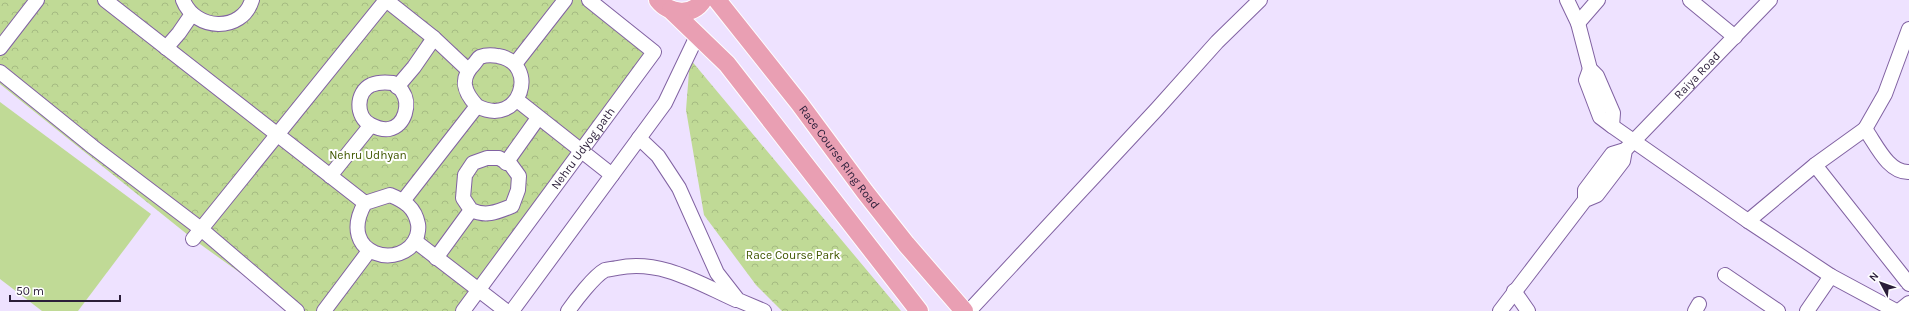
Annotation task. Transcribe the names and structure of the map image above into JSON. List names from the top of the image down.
{
  "streets": {
    "main road": ["Race Course Ring Road"],
    "street": ["Raiya Road", "Nehru Udyog path"]
  },
  "parks": ["Nehru Udhyan", "Race Course Park"],
  "scale_bar": "50 m",
  "north": "top left"
}
